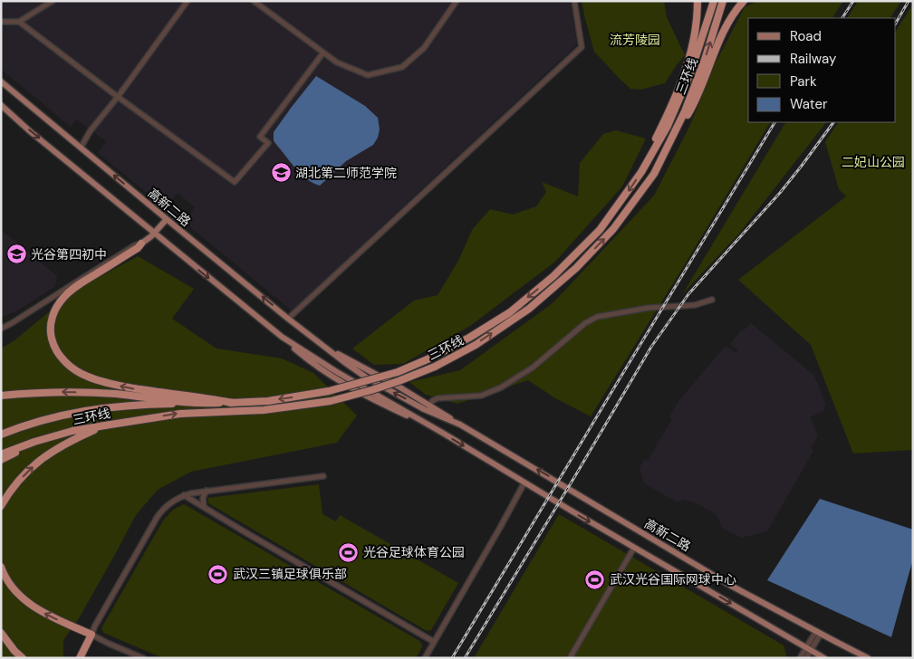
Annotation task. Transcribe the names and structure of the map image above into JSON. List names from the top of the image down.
{
  "streets": {
    "highway": ["三环线"],
    "main road": ["高新二路"]
  },
  "parks": ["流芳陵园", "二妃山公园"],
  "places": {
    "school or university": ["湖北第二师范学院", "光谷第四初中"],
    "sports": ["光谷足球体育公园", "武汉三镇足球俱乐部", "武汉光谷国际网球中心"]
  },
  "legend": [
    "Road",
    "Railway",
    "Park",
    "Water"
  ]
}
